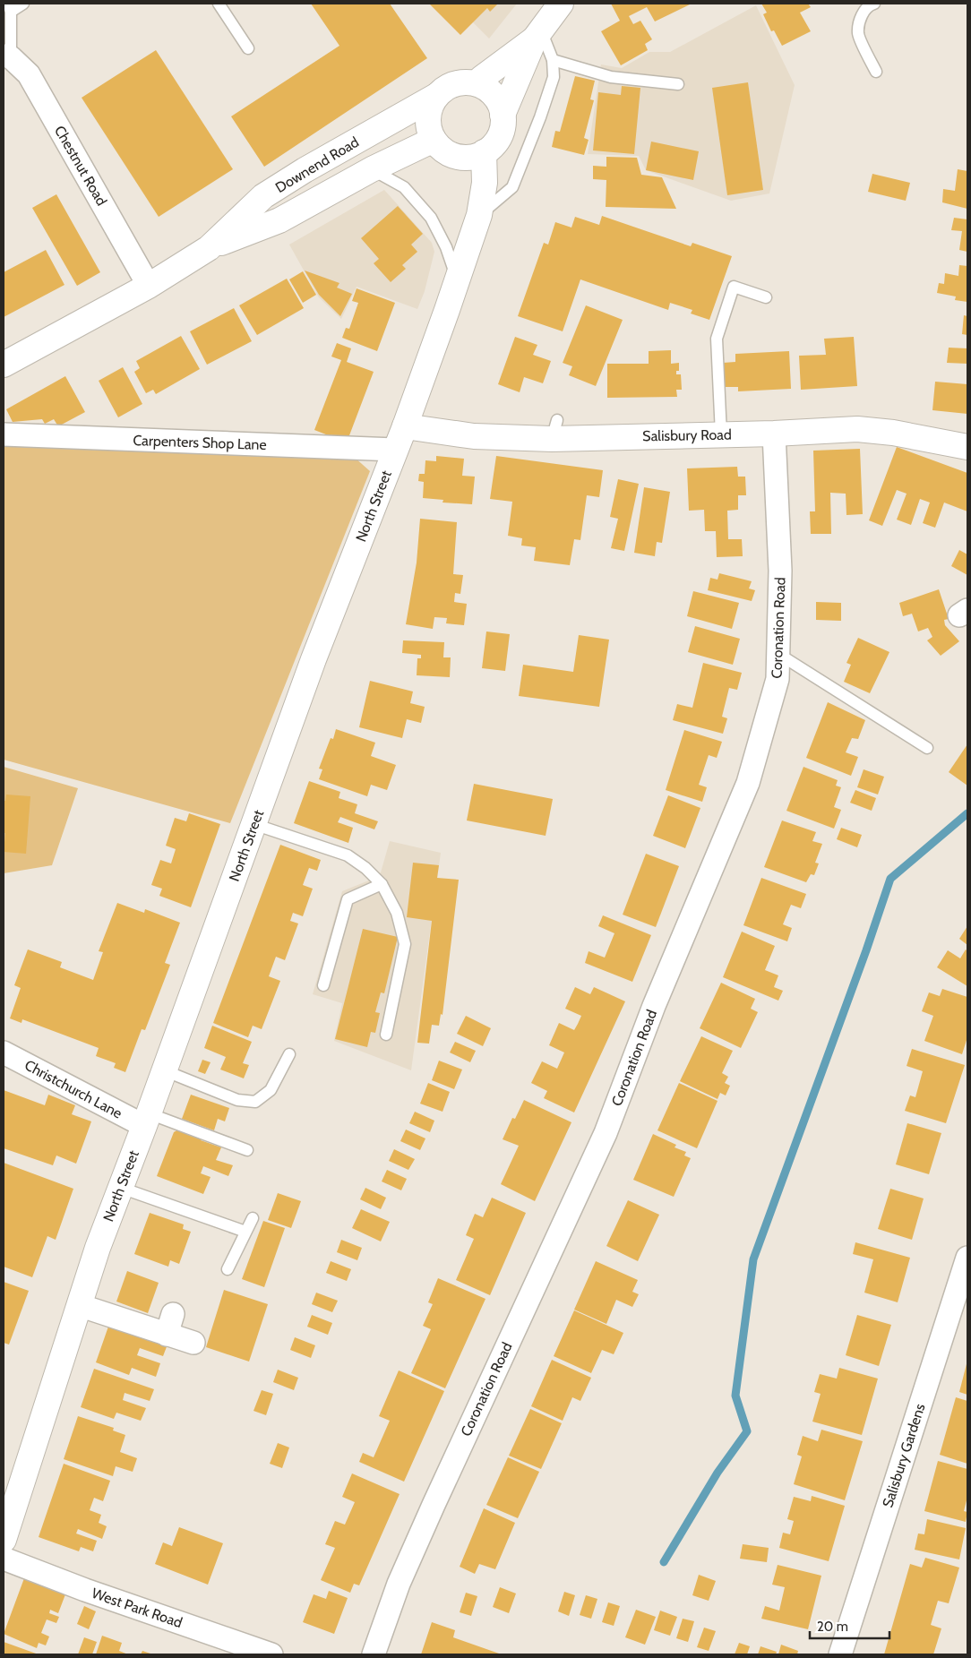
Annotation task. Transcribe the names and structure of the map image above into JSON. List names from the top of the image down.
{
  "streets": {
    "main road": ["Downend Road", "Salisbury Road", "North Street"],
    "street": [
      "Chestnut Road",
      "Carpenters Shop Lane",
      "Coronation Road",
      "Christchurch Lane",
      "Salisbury Gardens",
      "West Park Road"
    ]
  },
  "crossings": [
    ["Downend Road", "Chestnut Road"],
    ["Downend Road", "North Street"],
    ["Salisbury Road", "North Street"],
    ["Salisbury Road", "Coronation Road"],
    ["Carpenters Shop Lane", "North Street"],
    ["North Street", "Christchurch Lane"]
  ],
  "scale_bar": "20 m"
}
